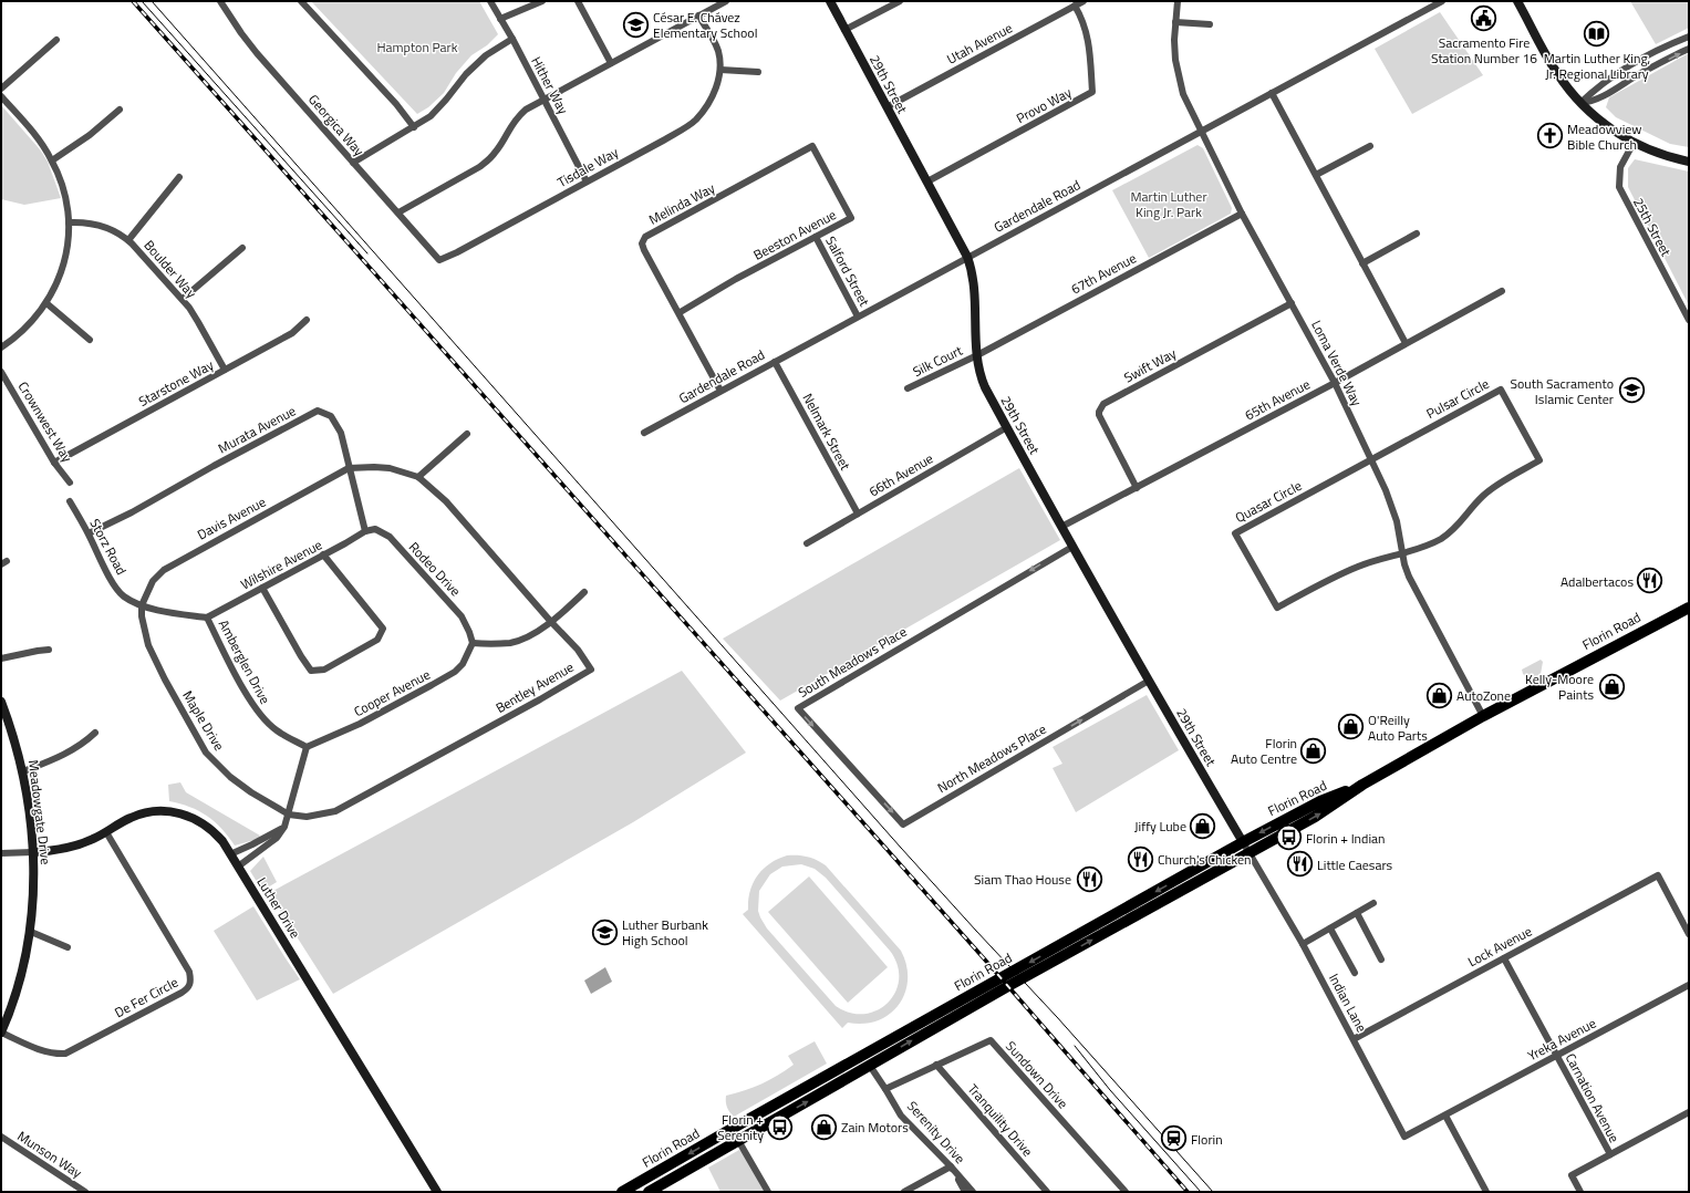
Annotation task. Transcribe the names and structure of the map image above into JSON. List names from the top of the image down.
{
  "streets": {
    "main road": ["Florin Road"],
    "street": [
      "Utah Avenue",
      "29th Street",
      "Hither Way",
      "Provo Way",
      "Georgica Way",
      "Tisdale Way",
      "Melinda Way",
      "Gardendale Road",
      "25th Street",
      "Beeston Avenue",
      "Boulder Way",
      "Salford Street",
      "67th Avenue",
      "Silk Court",
      "Loma Verde Way",
      "Swift Way",
      "Starstone Way",
      "Pulsar Circle",
      "65th Avenue",
      "Crownwest Way",
      "Murata Avenue",
      "Nelmark Street",
      "66th Avenue",
      "Quasar Circle",
      "Davis Avenue",
      "Storz Road",
      "Wilshire Avenue",
      "Rodeo Drive",
      "Amberglen Drive",
      "South Meadows Place",
      "Bentley Avenue",
      "Cooper Avenue",
      "Maple Drive",
      "North Meadows Place",
      "Meadowgate Drive",
      "Luther Drive",
      "Lock Avenue",
      "De Fer Circle",
      "Indian Lane",
      "Yreka Avenue",
      "Sundown Drive",
      "Carnation Avenue",
      "Tranquility Drive",
      "Serenity Drive",
      "Munson Way"
    ]
  },
  "crossings": [
    ["Utah Avenue", "29th Street"],
    ["Utah Avenue", "Provo Way"],
    ["29th Street", "Provo Way"],
    ["29th Street", "Gardendale Road"],
    ["29th Street", "67th Avenue"],
    ["29th Street", "Silk Court"],
    ["29th Street", "65th Avenue"],
    ["29th Street", "66th Avenue"],
    ["29th Street", "Florin Road"],
    ["29th Street", "South Meadows Place"],
    ["29th Street", "North Meadows Place"],
    ["29th Street", "Indian Lane"],
    ["Hither Way", "Tisdale Way"],
    ["Georgica Way", "Tisdale Way"],
    ["Melinda Way", "Gardendale Road"],
    ["Melinda Way", "Beeston Avenue"],
    ["Gardendale Road", "Salford Street"],
    ["Gardendale Road", "Loma Verde Way"],
    ["Gardendale Road", "Nelmark Street"],
    ["Beeston Avenue", "Salford Street"],
    ["Boulder Way", "Starstone Way"],
    ["67th Avenue", "Silk Court"],
    ["67th Avenue", "Loma Verde Way"],
    ["Loma Verde Way", "Swift Way"],
    ["Loma Verde Way", "Pulsar Circle"],
    ["Loma Verde Way", "65th Avenue"],
    ["Loma Verde Way", "Quasar Circle"],
    ["Loma Verde Way", "Florin Road"],
    ["Swift Way", "65th Avenue"],
    ["Starstone Way", "Crownwest Way"],
    ["Pulsar Circle", "Quasar Circle"],
    ["Murata Avenue", "Davis Avenue"],
    ["Murata Avenue", "Storz Road"],
    ["Murata Avenue", "Wilshire Avenue"],
    ["Murata Avenue", "Rodeo Drive"],
    ["Murata Avenue", "Bentley Avenue"],
    ["Nelmark Street", "66th Avenue"],
    ["Davis Avenue", "Storz Road"],
    ["Davis Avenue", "Bentley Avenue"],
    ["Davis Avenue", "Maple Drive"],
    ["Storz Road", "Wilshire Avenue"],
    ["Storz Road", "Amberglen Drive"],
    ["Storz Road", "Maple Drive"],
    ["Wilshire Avenue", "Rodeo Drive"],
    ["Wilshire Avenue", "Amberglen Drive"],
    ["Rodeo Drive", "Cooper Avenue"],
    ["Florin Road", "Indian Lane"],
    ["Florin Road", "Serenity Drive"],
    ["Amberglen Drive", "Cooper Avenue"],
    ["South Meadows Place", "North Meadows Place"],
    ["Bentley Avenue", "Maple Drive"],
    ["Meadowgate Drive", "Luther Drive"],
    ["Meadowgate Drive", "De Fer Circle"],
    ["Luther Drive", "De Fer Circle"],
    ["Lock Avenue", "Indian Lane"],
    ["Lock Avenue", "Carnation Avenue"],
    ["Indian Lane", "Yreka Avenue"],
    ["Yreka Avenue", "Carnation Avenue"],
    ["Sundown Drive", "Tranquility Drive"],
    ["Sundown Drive", "Serenity Drive"]
  ],
  "one_way": ["North Meadows Place"],
  "parks": ["Hampton Park", "Martin Luther King Jr. Park"],
  "places": {
    "public building": ["Sacramento Fire Station Number 16"],
    "school or university": ["César E. Chávez Elementary School", "South Sacramento Islamic Center", "Luther Burbank High School"],
    "library": ["Martin Luther King, Jr. Regional Library"],
    "church": ["Meadowview Bible Church"],
    "restaurant": [
      "Adalbertacos",
      "Church's Chicken",
      "Little Caesars",
      "Siam Thao House"
    ],
    "shop": [
      "Kelly-Moore Paints",
      "AutoZone",
      "O'Reilly Auto Parts",
      "Florin Auto Centre",
      "Jiffy Lube",
      "Zain Motors"
    ],
    "bus stop": ["Florin + Indian", "Florin + Serenity"],
    "station": ["Florin"]
  }
}
